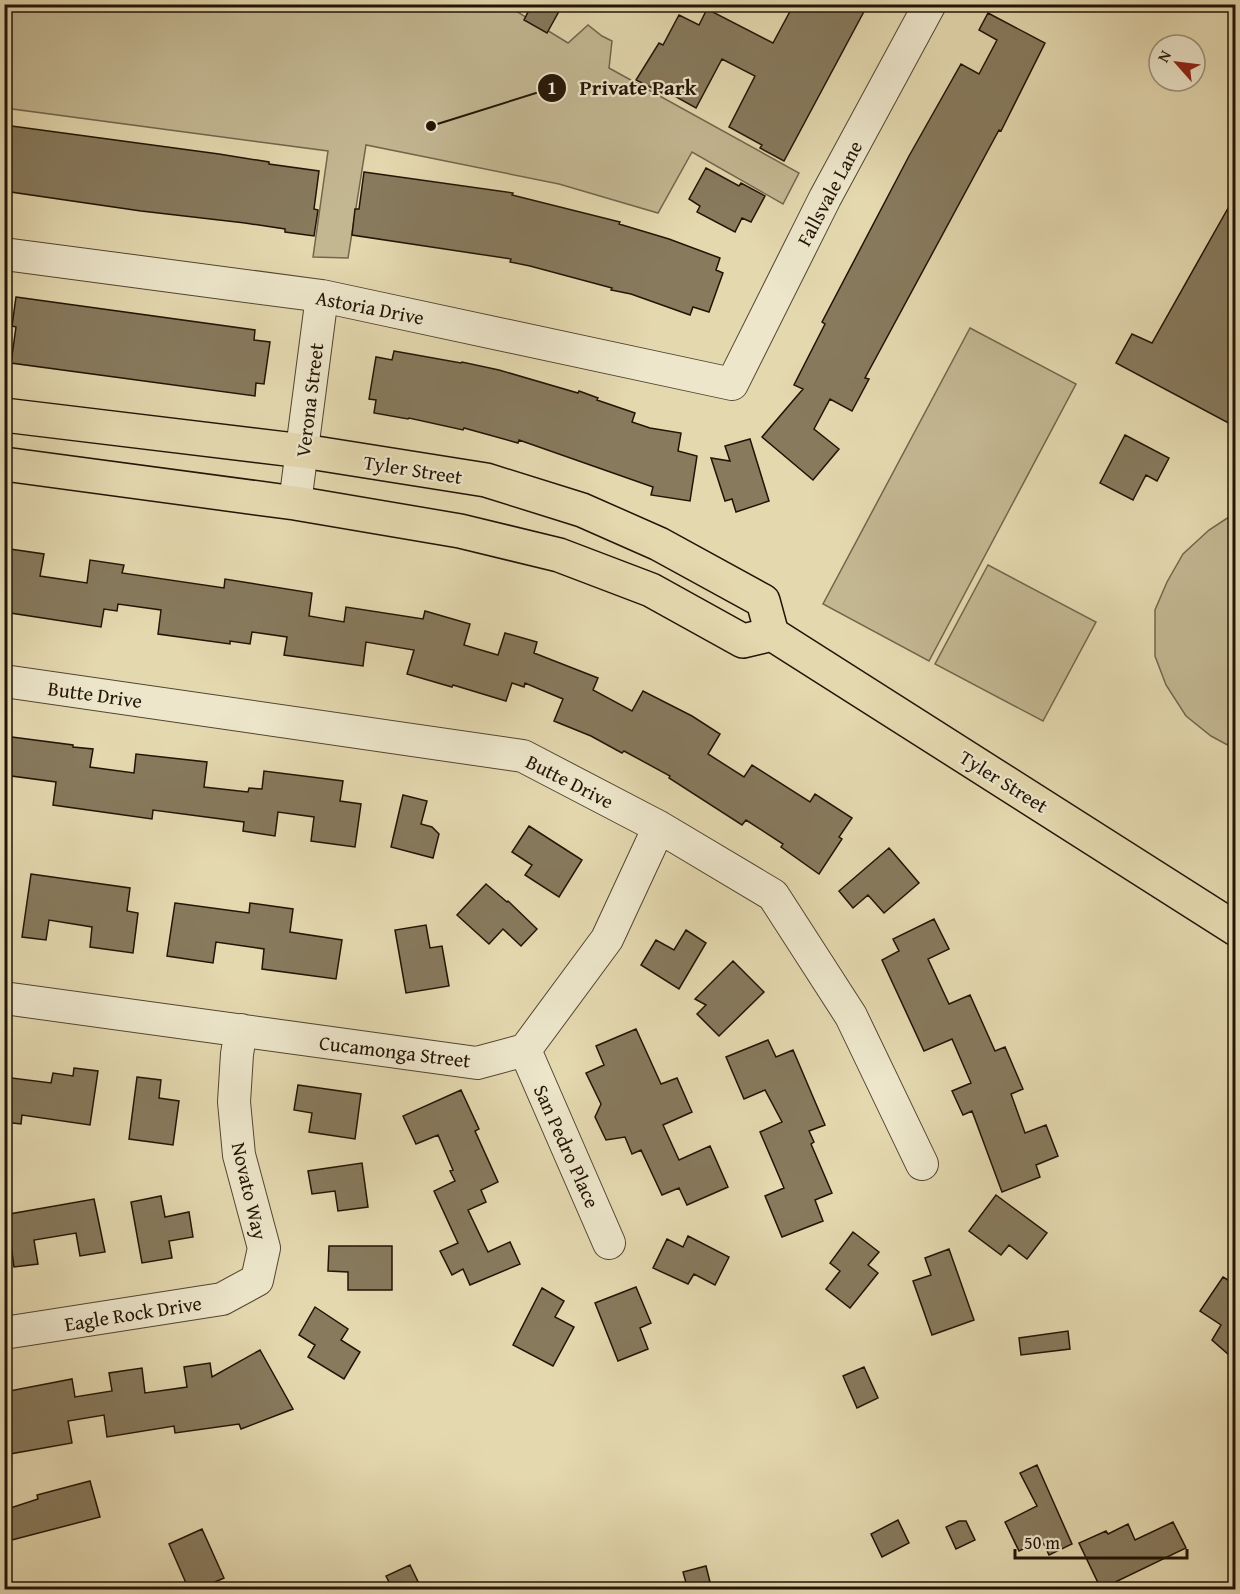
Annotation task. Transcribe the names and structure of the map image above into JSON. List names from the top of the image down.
{
  "streets": {
    "main road": ["Tyler Street"],
    "street": [
      "Fallsvale Lane",
      "Astoria Drive",
      "Verona Street",
      "Butte Drive",
      "Cucamonga Street",
      "San Pedro Place",
      "Novato Way",
      "Eagle Rock Drive"
    ]
  },
  "crossings": [
    ["Fallsvale Lane", "Astoria Drive"],
    ["Astoria Drive", "Verona Street"],
    ["Verona Street", "Tyler Street"],
    ["Cucamonga Street", "San Pedro Place"],
    ["Cucamonga Street", "Novato Way"],
    ["Novato Way", "Eagle Rock Drive"]
  ],
  "places": ["Private Park"],
  "scale_bar": "50 m",
  "north": "top left"
}
